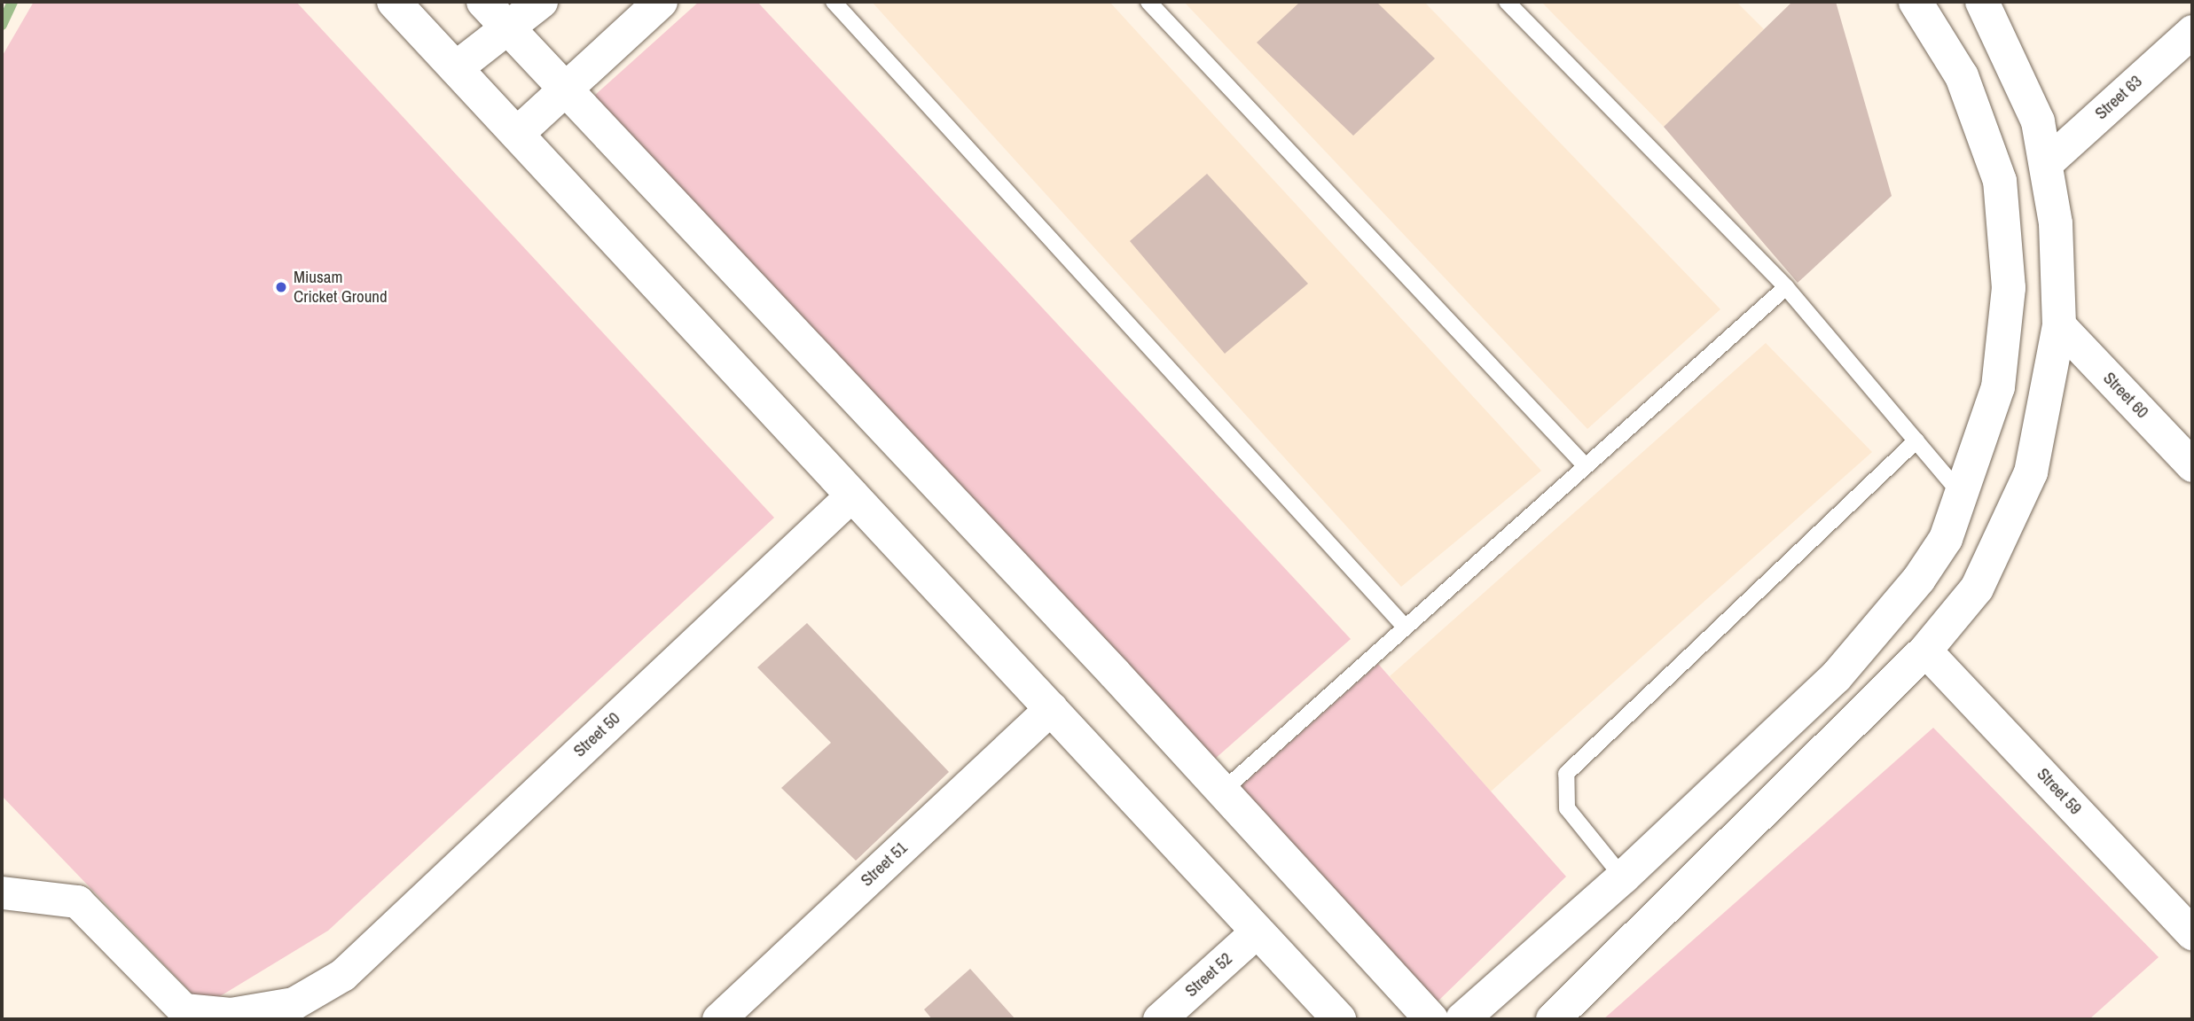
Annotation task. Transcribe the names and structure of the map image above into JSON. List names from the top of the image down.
{
  "streets": {
    "street": [
      "Street 63",
      "Street 60",
      "Street 50",
      "Street 59",
      "Street 51",
      "Street 52"
    ]
  },
  "places": ["Miusam Cricket Ground"]
}
